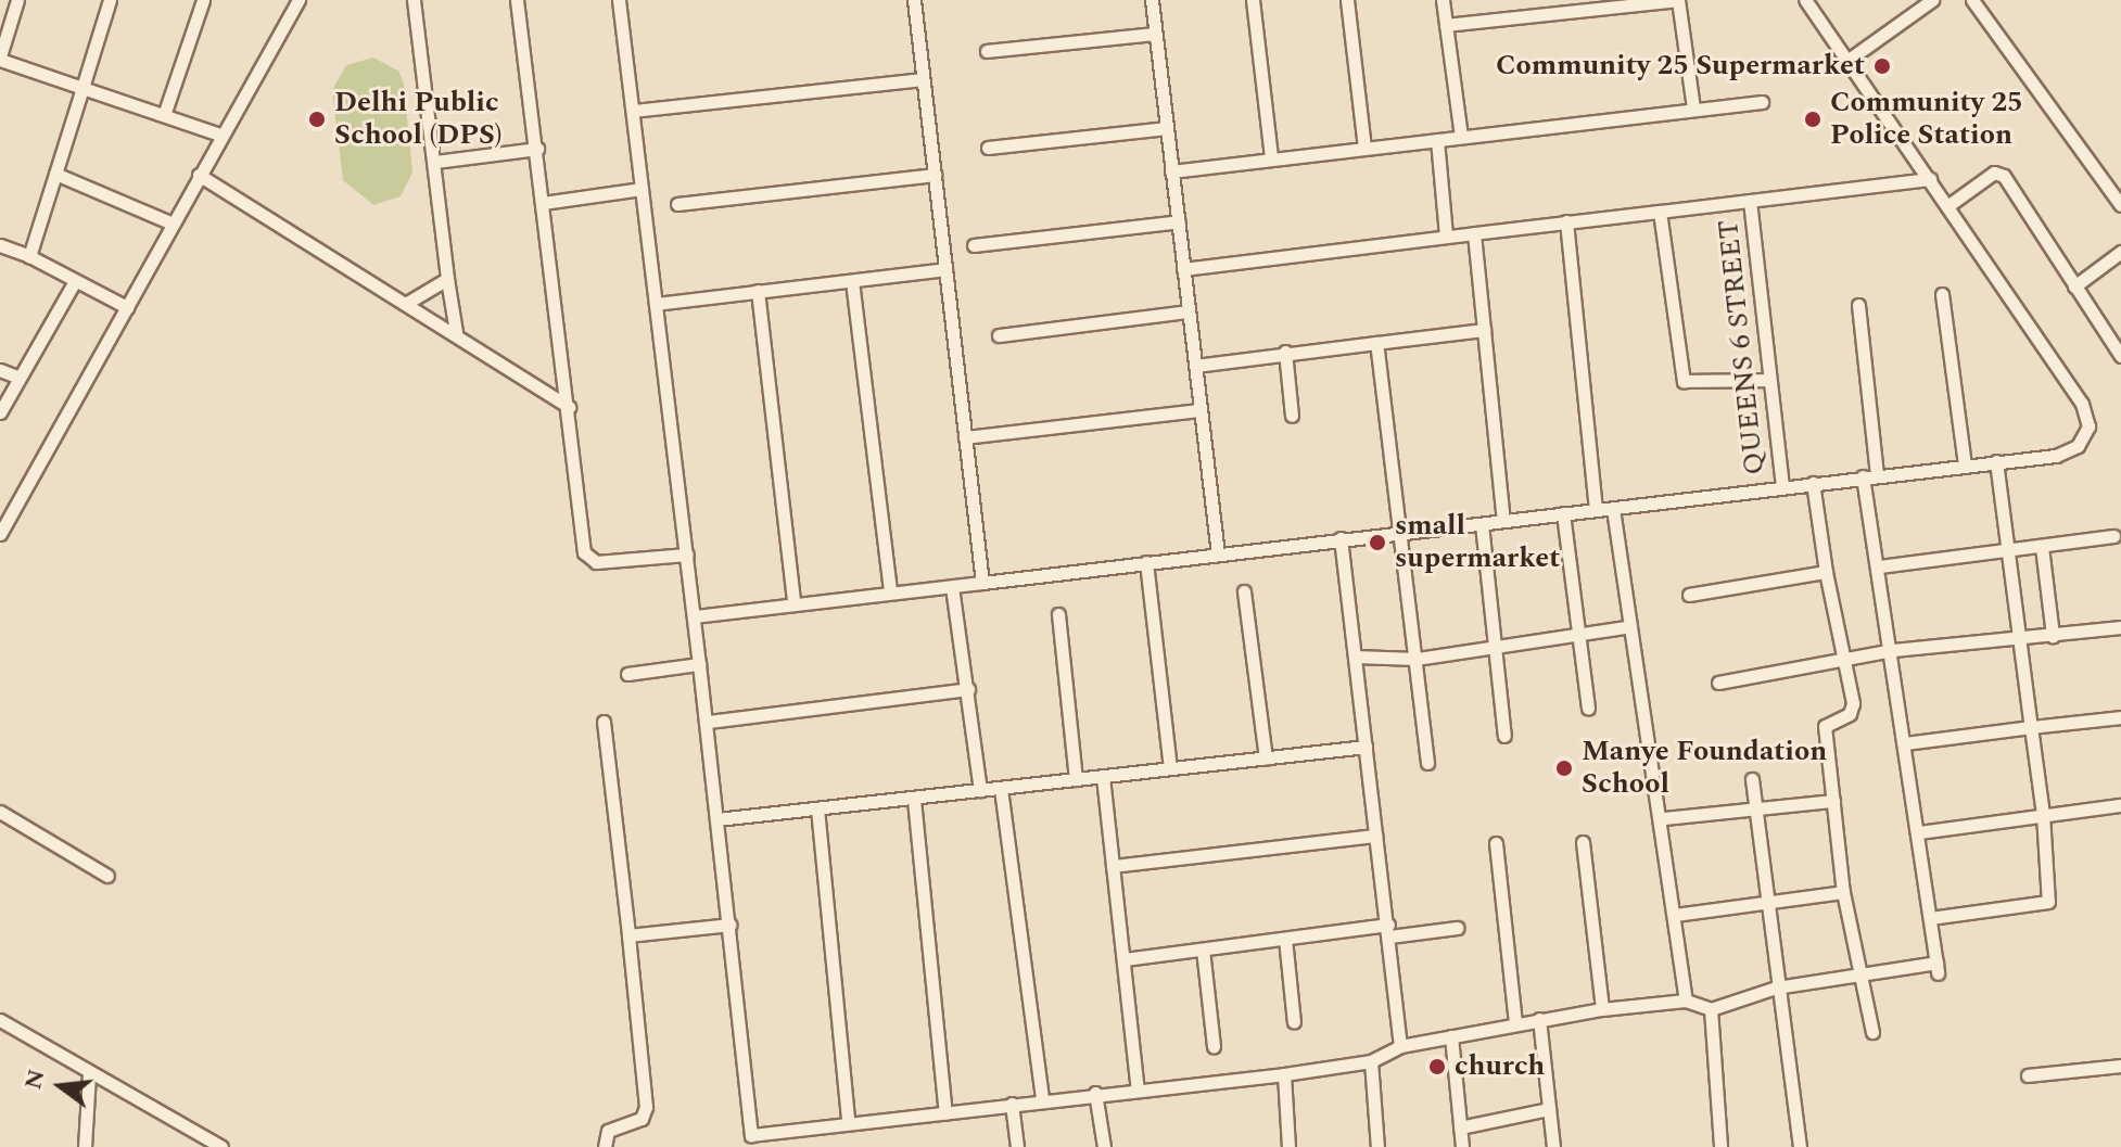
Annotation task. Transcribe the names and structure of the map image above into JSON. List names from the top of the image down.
{
  "streets": {
    "street": ["QUEENS 6 STREET"]
  },
  "places": [
    "Community 25 Supermarket",
    "Delhi Public School (DPS)",
    "Community 25 Police Station",
    "small supermarket",
    "Manye Foundation School",
    "church"
  ],
  "north": "left"
}
